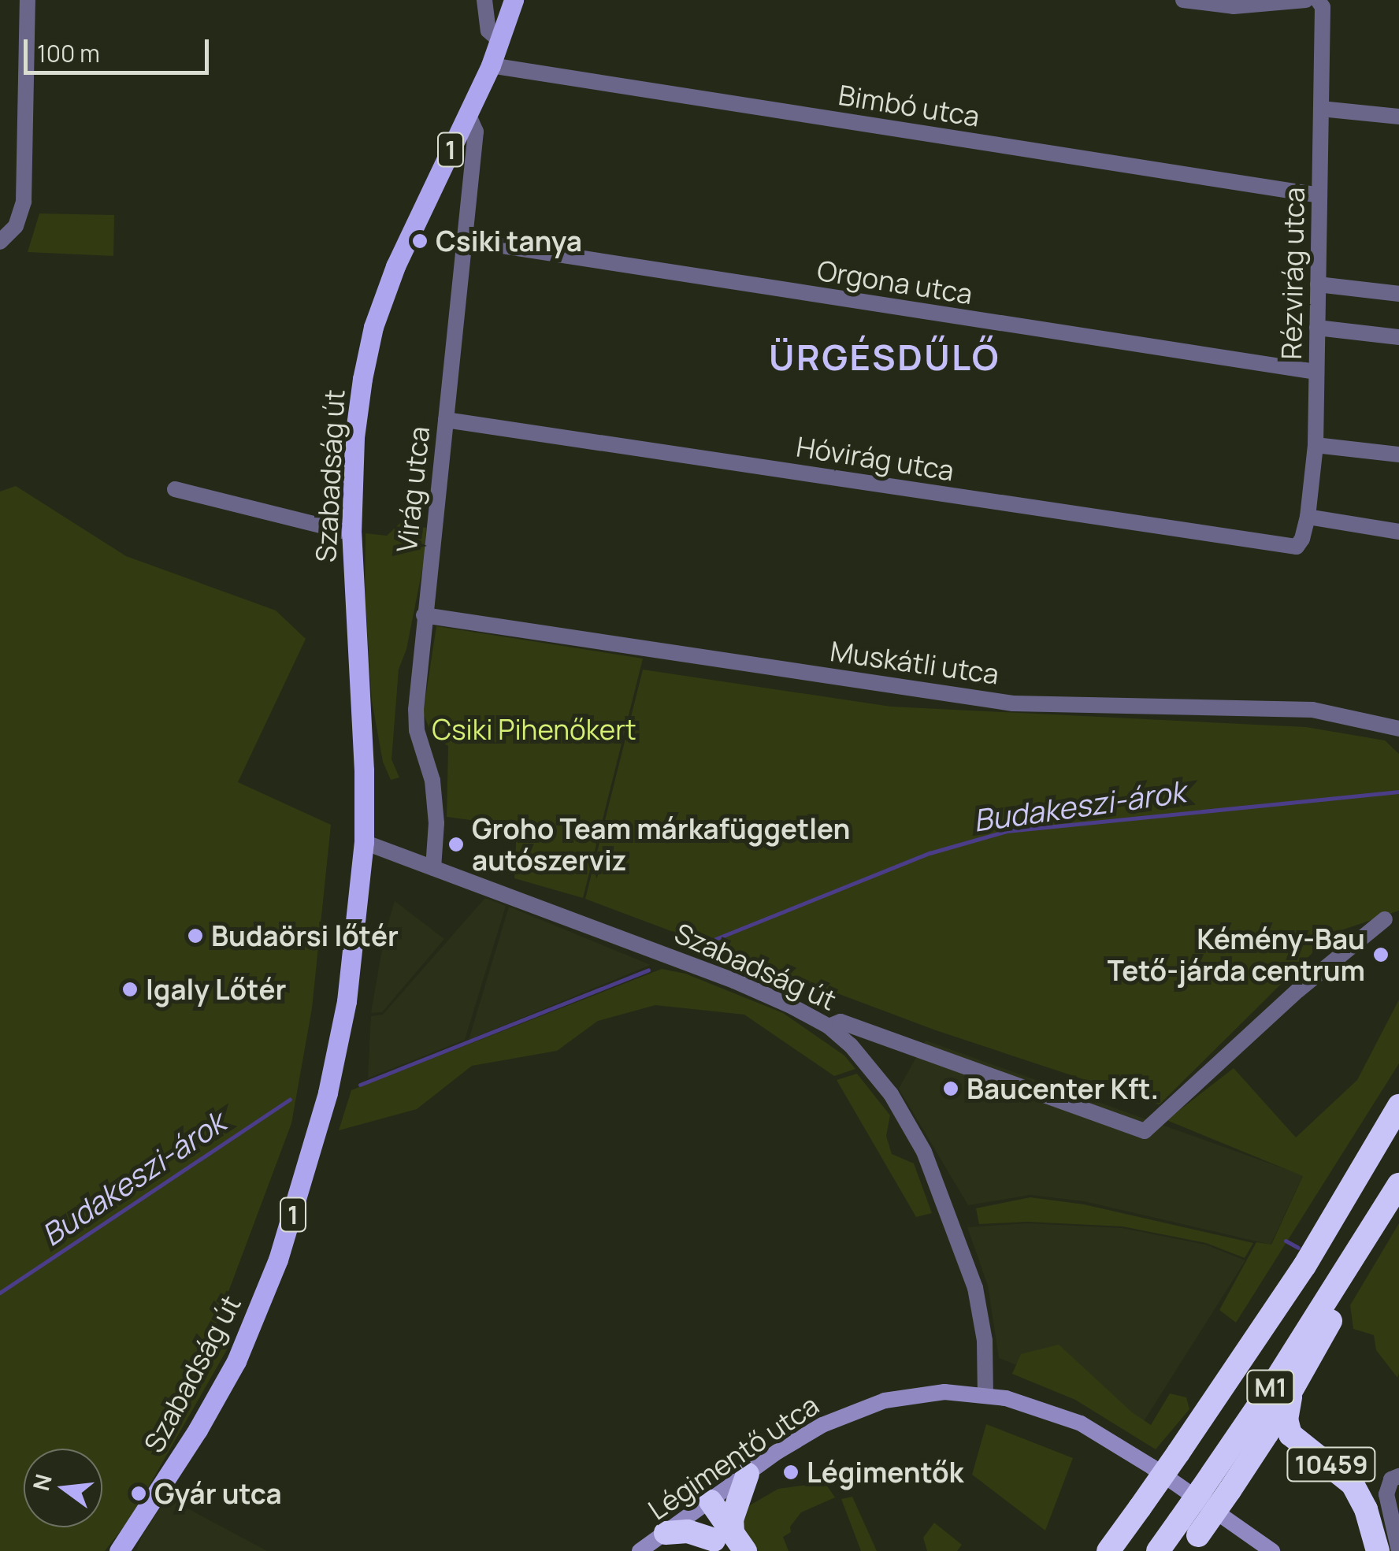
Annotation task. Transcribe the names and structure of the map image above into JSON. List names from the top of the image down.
{
  "streets": {
    "highway": ["M1", "10459"],
    "main road": ["1", "Szabadság út", "Légimentő utca"],
    "street": [
      "Bimbó utca",
      "Rézvirág utca",
      "Orgona utca",
      "Hóvirág utca",
      "Virág utca",
      "Muskátli utca"
    ]
  },
  "crossings": [
    ["Bimbó utca", "Rézvirág utca"],
    ["Bimbó utca", "Szabadság út"],
    ["Rézvirág utca", "Orgona utca"],
    ["Rézvirág utca", "Hóvirág utca"],
    ["Orgona utca", "Virág utca"],
    ["Hóvirág utca", "Virág utca"],
    ["Szabadság út", "Virág utca"],
    ["Szabadság út", "Légimentő utca"],
    ["Virág utca", "Muskátli utca"]
  ],
  "districts": ["ÜRGÉSDŰLŐ"],
  "water": ["Budakeszi-árok"],
  "parks": ["Csiki Pihenőkert"],
  "places": [
    "Csiki tanya",
    "Groho Team márkafüggetlen autószerviz",
    "Budaörsi lőtér",
    "Kémény-Bau Tető-járda centrum",
    "Igaly Lőtér",
    "Baucenter Kft.",
    "Légimentők",
    "Gyár utca"
  ],
  "scale_bar": "100 m",
  "north": "left"
}
